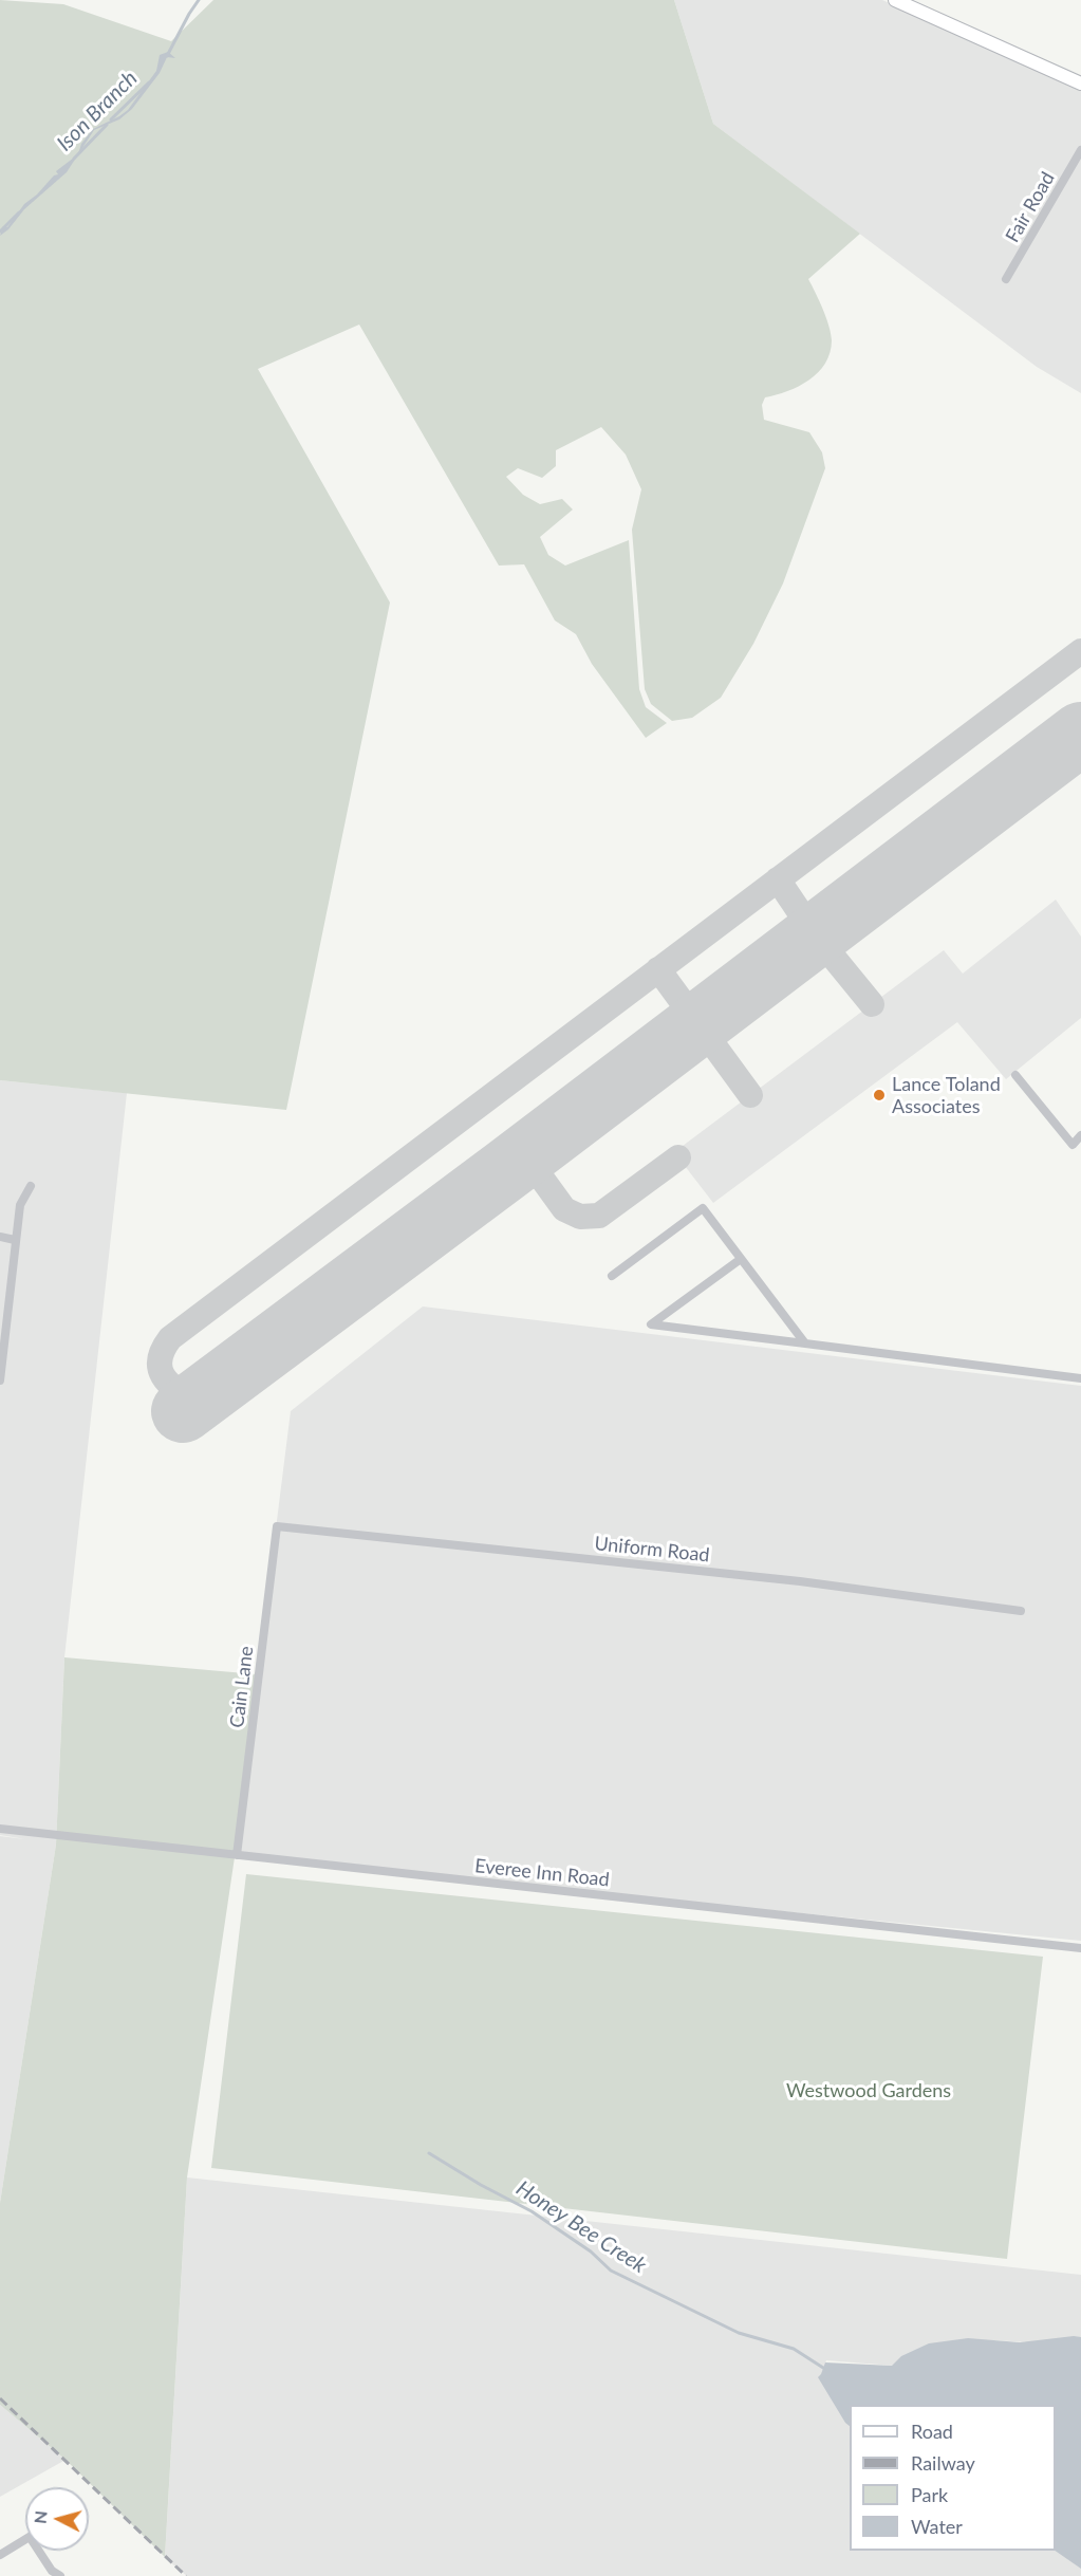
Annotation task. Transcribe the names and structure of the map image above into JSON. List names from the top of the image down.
{
  "streets": {
    "street": [
      "Fair Road",
      "Uniform Road",
      "Cain Lane",
      "Everee Inn Road"
    ]
  },
  "crossings": [
    ["Uniform Road", "Cain Lane"],
    ["Cain Lane", "Everee Inn Road"]
  ],
  "water": ["Ison Branch", "Honey Bee Creek"],
  "parks": ["Westwood Gardens"],
  "places": ["Lance Toland Associates"],
  "legend": [
    "Road",
    "Railway",
    "Park",
    "Water"
  ],
  "north": "left"
}
